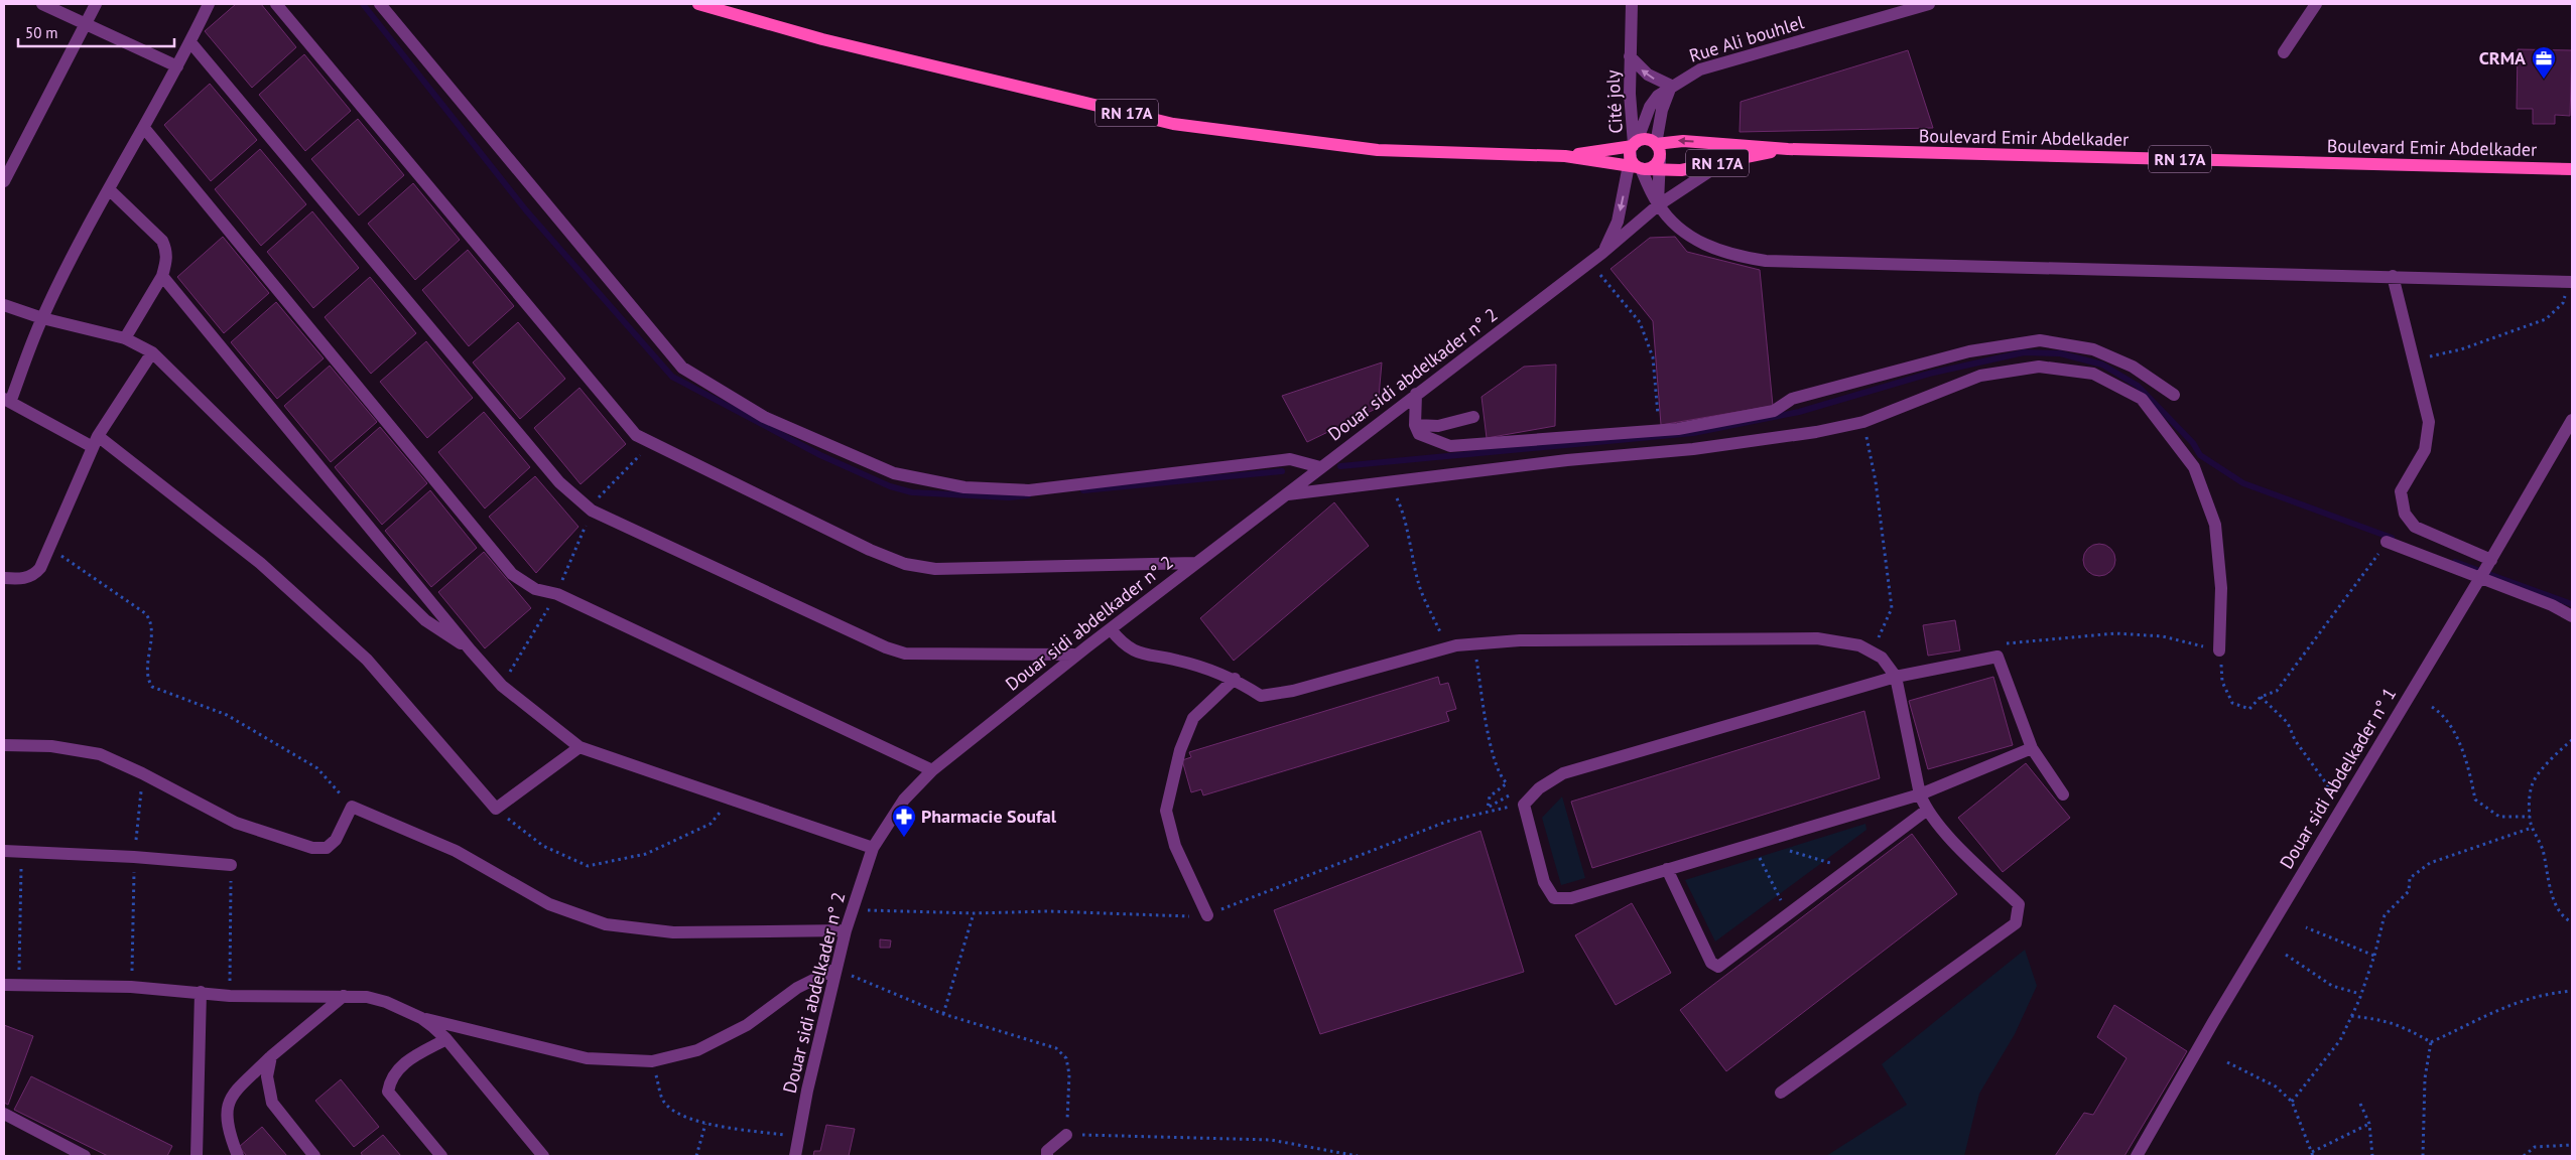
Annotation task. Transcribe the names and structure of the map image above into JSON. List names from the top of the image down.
{
  "streets": {
    "main road": ["RN 17A", "Boulevard Emir Abdelkader"],
    "street": [
      "Rue Ali bouhlel",
      "Cité joly",
      "Douar sidi abdelkader n° 2",
      "Douar sidi Abdelkader n° 1"
    ]
  },
  "crossings": [
    ["Rue Ali bouhlel", "Cité joly"],
    ["Rue Ali bouhlel", "RN 17A"],
    ["Rue Ali bouhlel", "Douar sidi abdelkader n° 2"],
    ["Cité joly", "RN 17A"],
    ["Cité joly", "Douar sidi abdelkader n° 2"],
    ["RN 17A", "Boulevard Emir Abdelkader"],
    ["RN 17A", "Douar sidi abdelkader n° 2"]
  ],
  "places": {
    "office": ["CRMA"],
    "pharmacy": ["Pharmacie Soufal"]
  },
  "scale_bar": "50 m"
}
